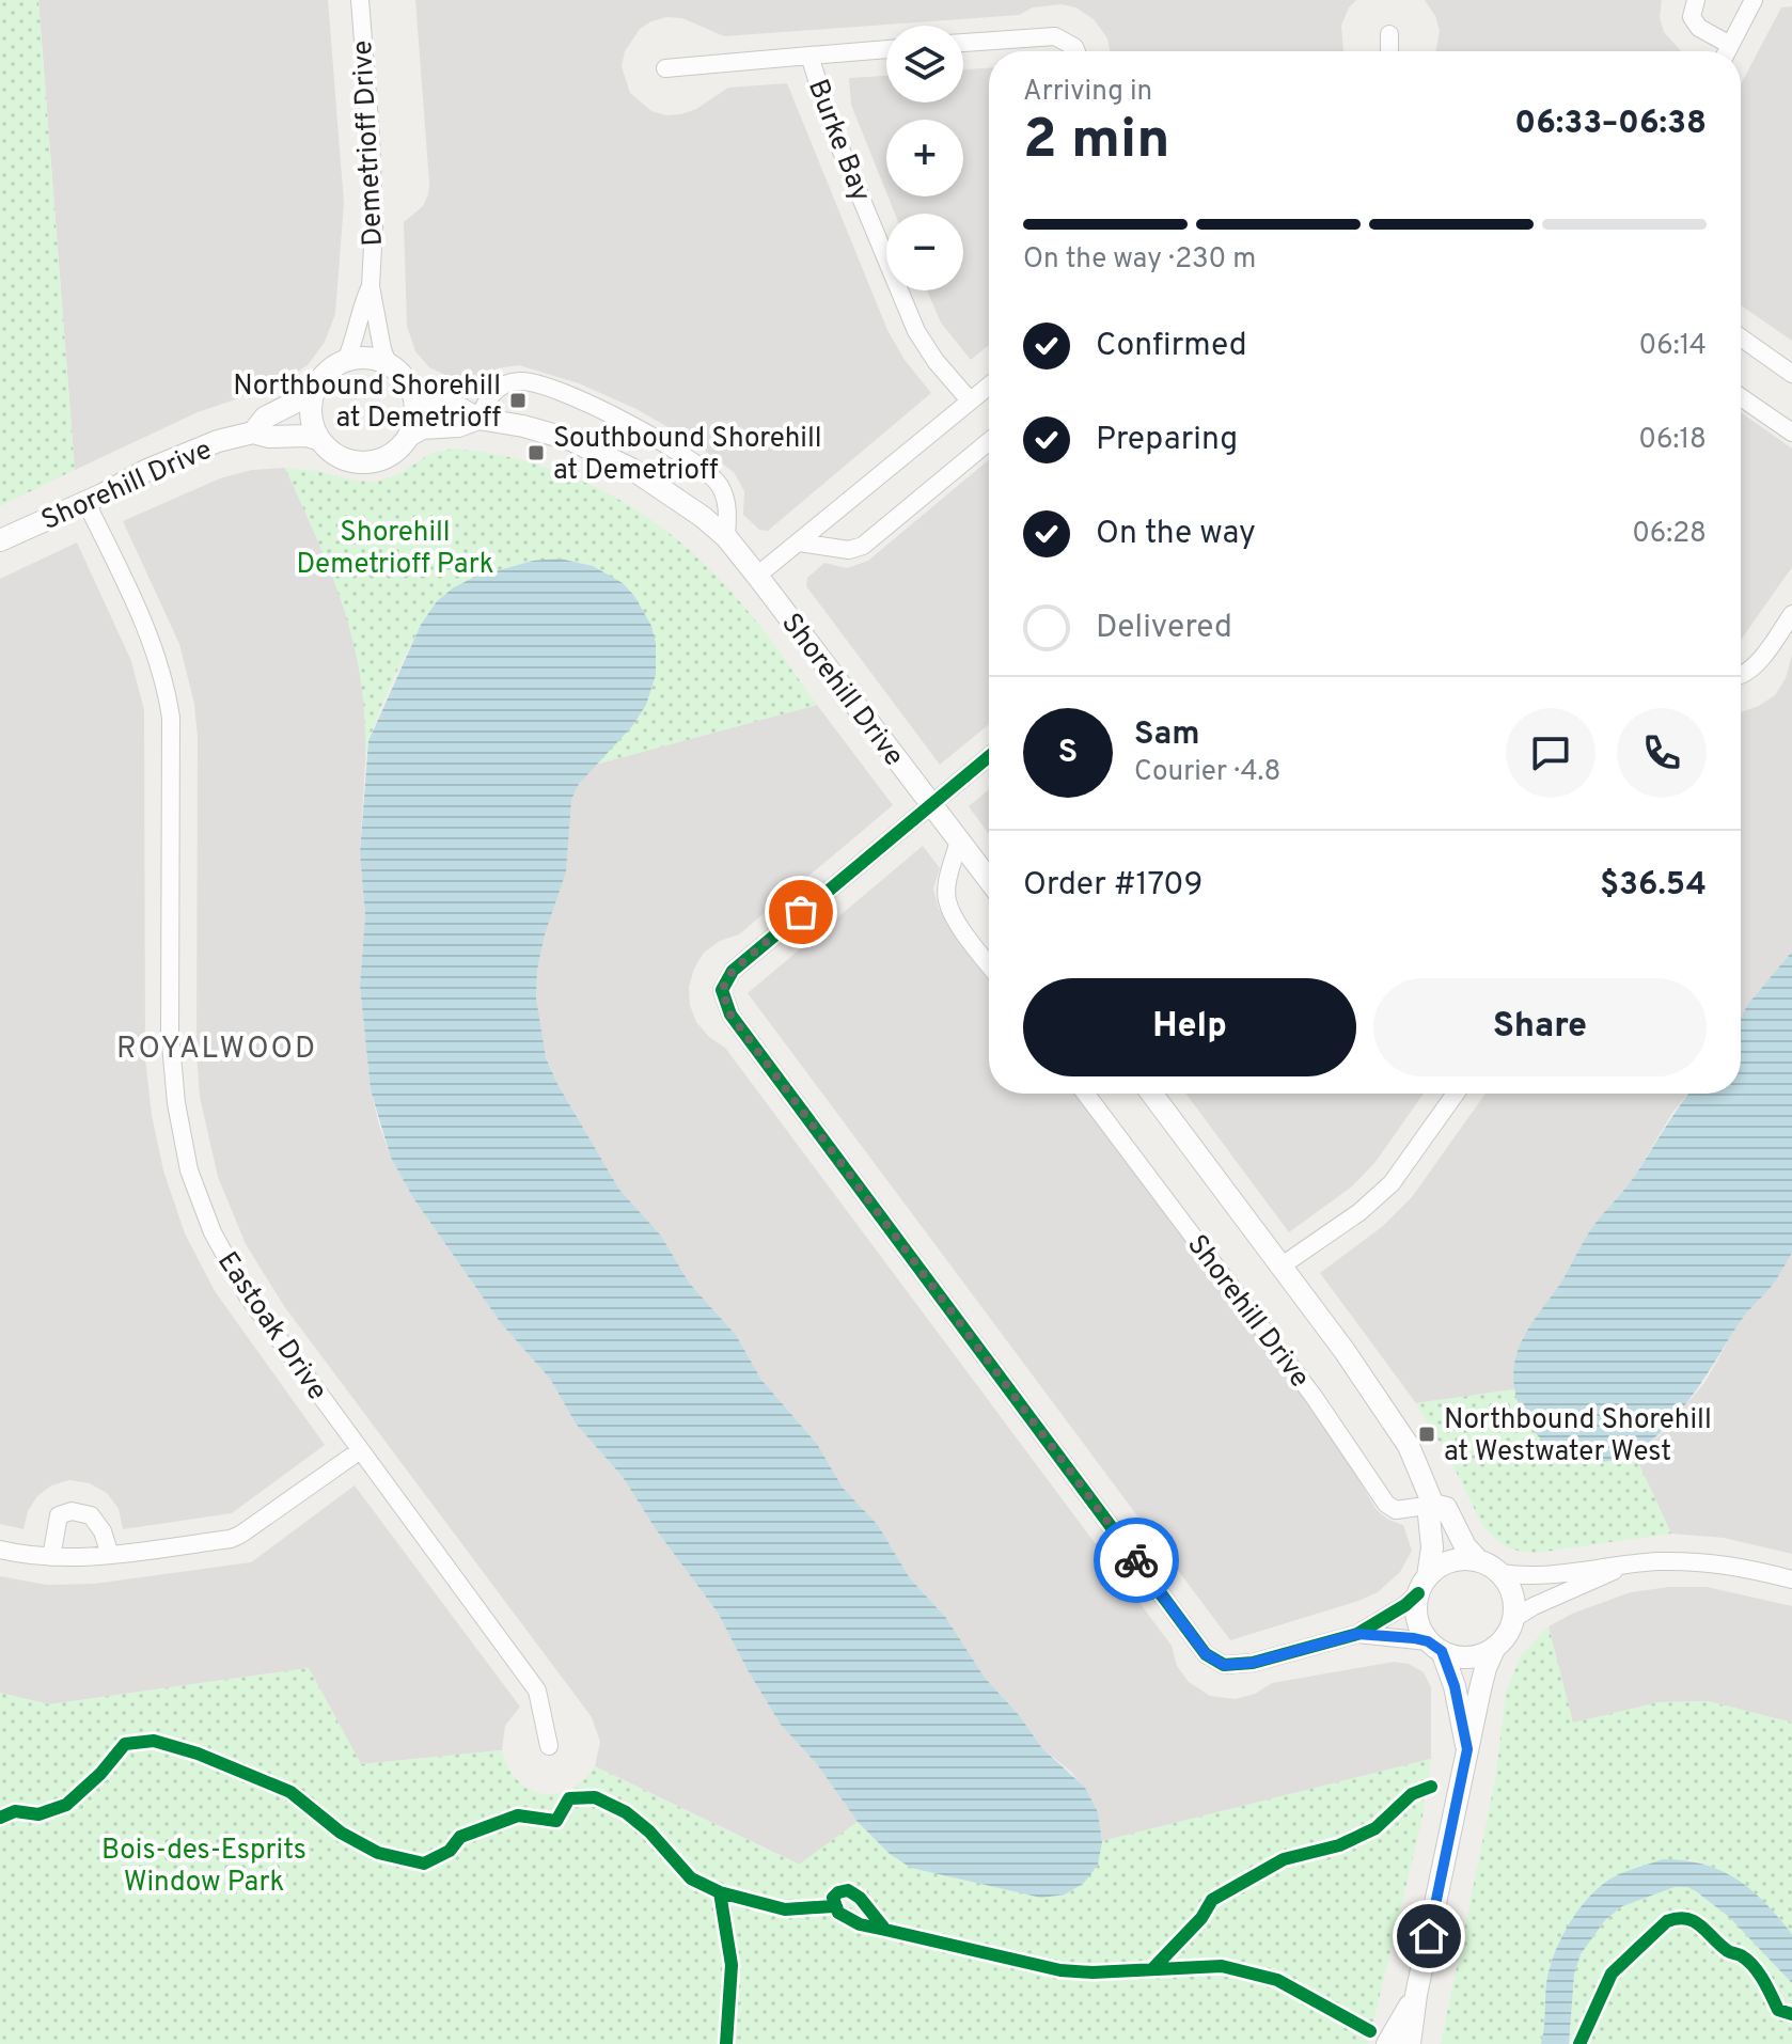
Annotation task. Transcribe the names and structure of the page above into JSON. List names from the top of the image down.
{
  "streets": {
    "street": [
      "Burke Bay",
      "Demetrioff Drive",
      "Shorehill Drive",
      "Eastoak Drive"
    ]
  },
  "crossings": [
    ["Demetrioff Drive", "Shorehill Drive"],
    ["Shorehill Drive", "Eastoak Drive"]
  ],
  "districts": ["ROYALWOOD"],
  "parks": ["Shorehill Demetrioff Park", "Bois-des-Esprits Window Park"],
  "places": {
    "transit": ["Northbound Shorehill at Demetrioff", "Southbound Shorehill at Demetrioff", "Northbound Shorehill at Westwater West"]
  },
  "page": {
    "map_buttons": ["+", "−"],
    "heading": ["2 min", "Arriving in", "06:33–06:38"],
    "panel": [
      "Sam",
      "Courier · 4.8",
      "Order #1709",
      "$36.54"
    ],
    "bar": "On the way · 230 m",
    "list": [
      ["Confirmed", "06:14"],
      ["Preparing", "06:18"],
      ["On the way", "06:28"],
      "Delivered"
    ],
    "round": "S",
    "buttons": ["Help", "Share"]
  }
}
